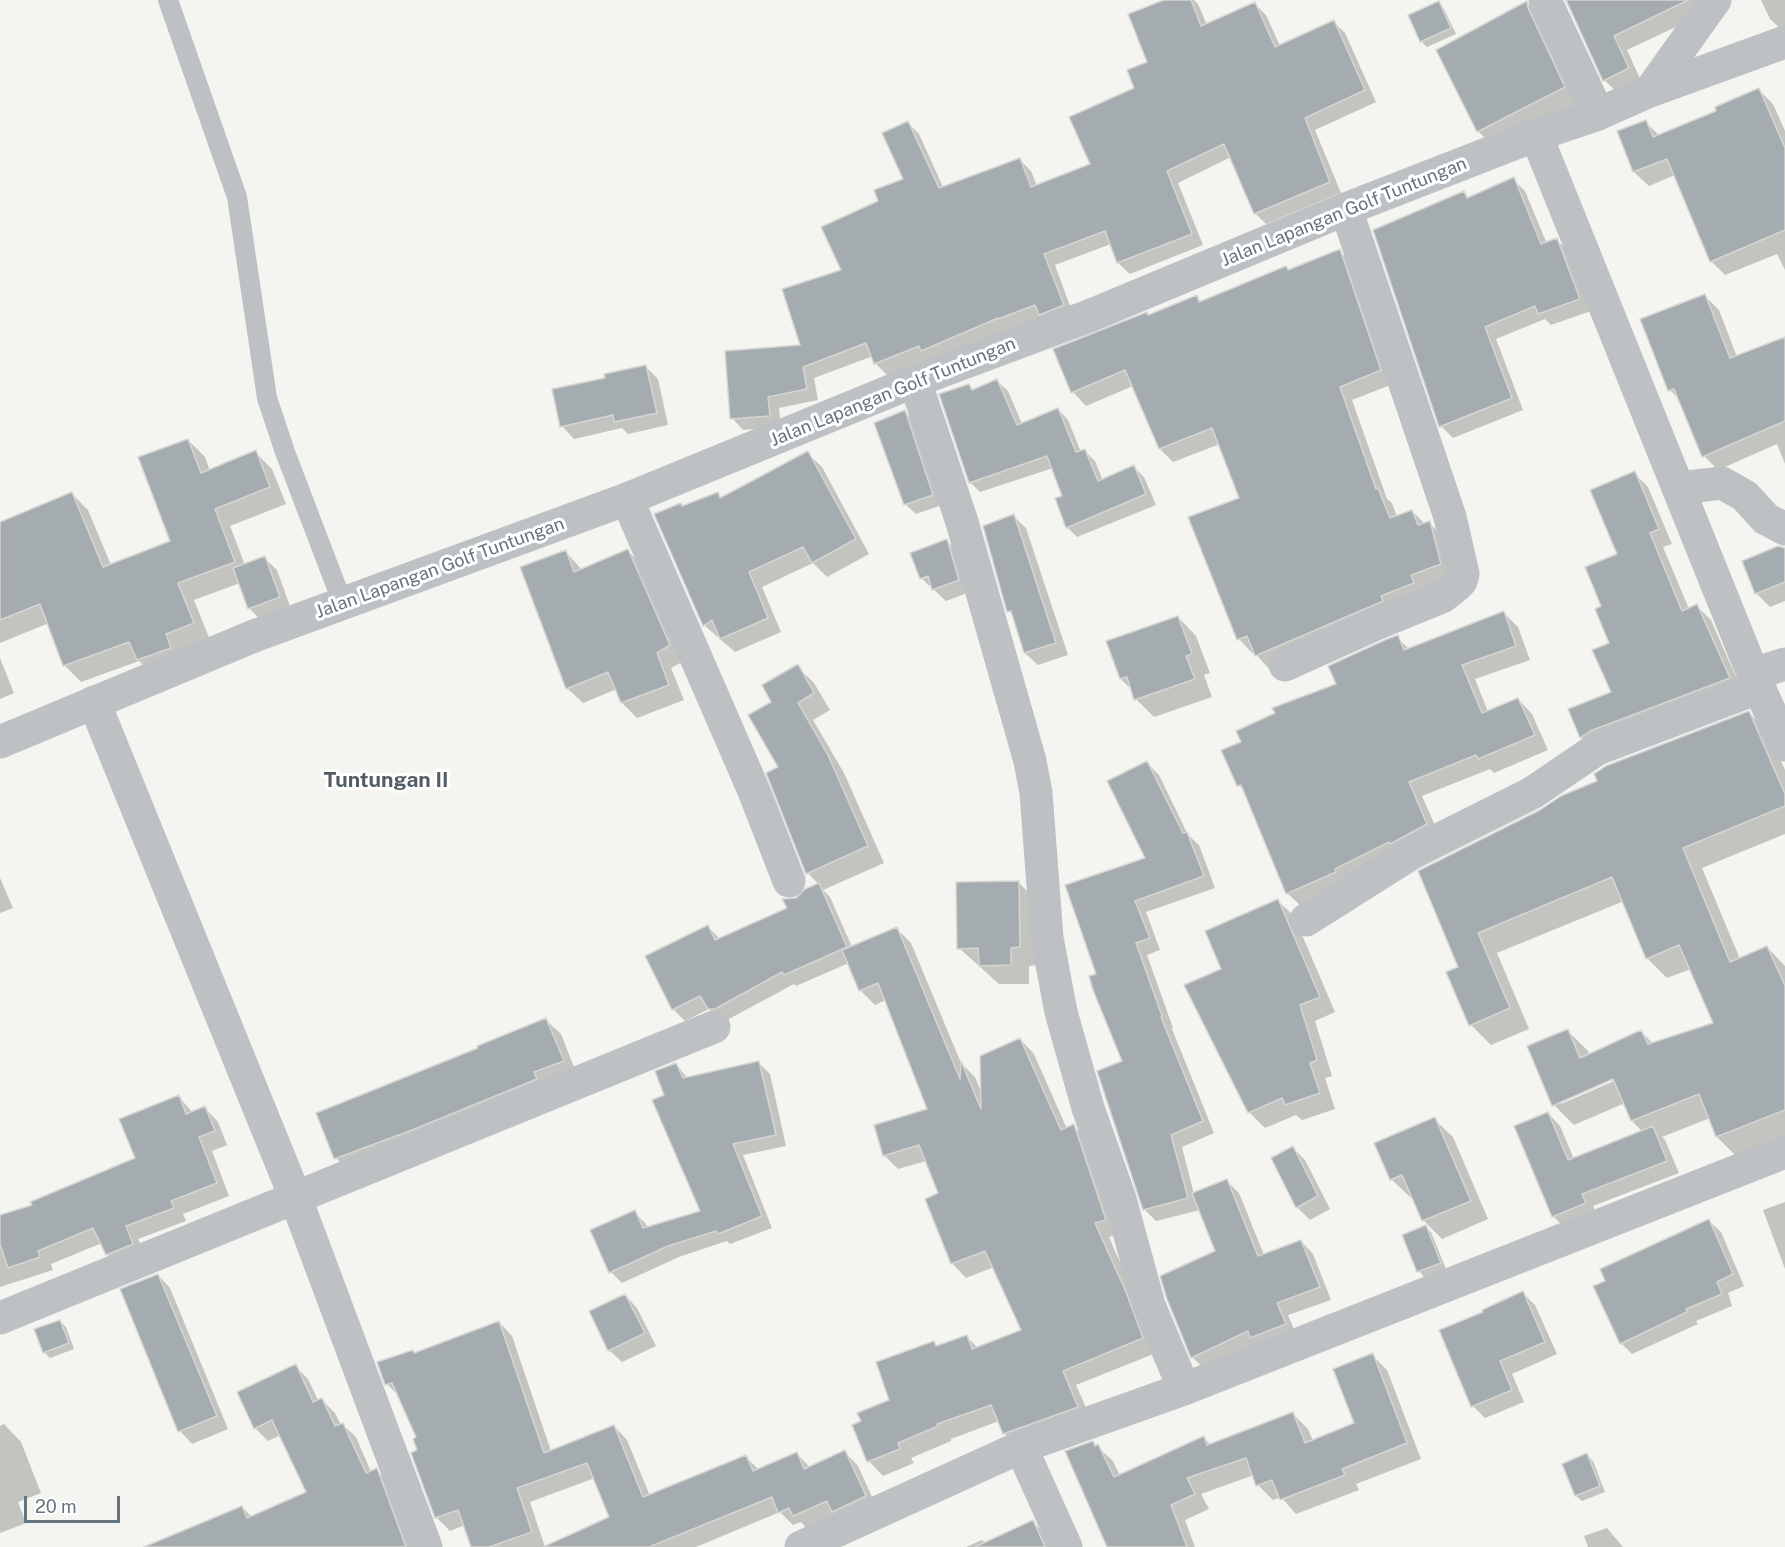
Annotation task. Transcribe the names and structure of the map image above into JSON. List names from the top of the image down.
{
  "streets": {
    "street": ["Jalan Lapangan Golf Tuntungan"]
  },
  "districts": ["Tuntungan II"],
  "scale_bar": "20 m"
}
